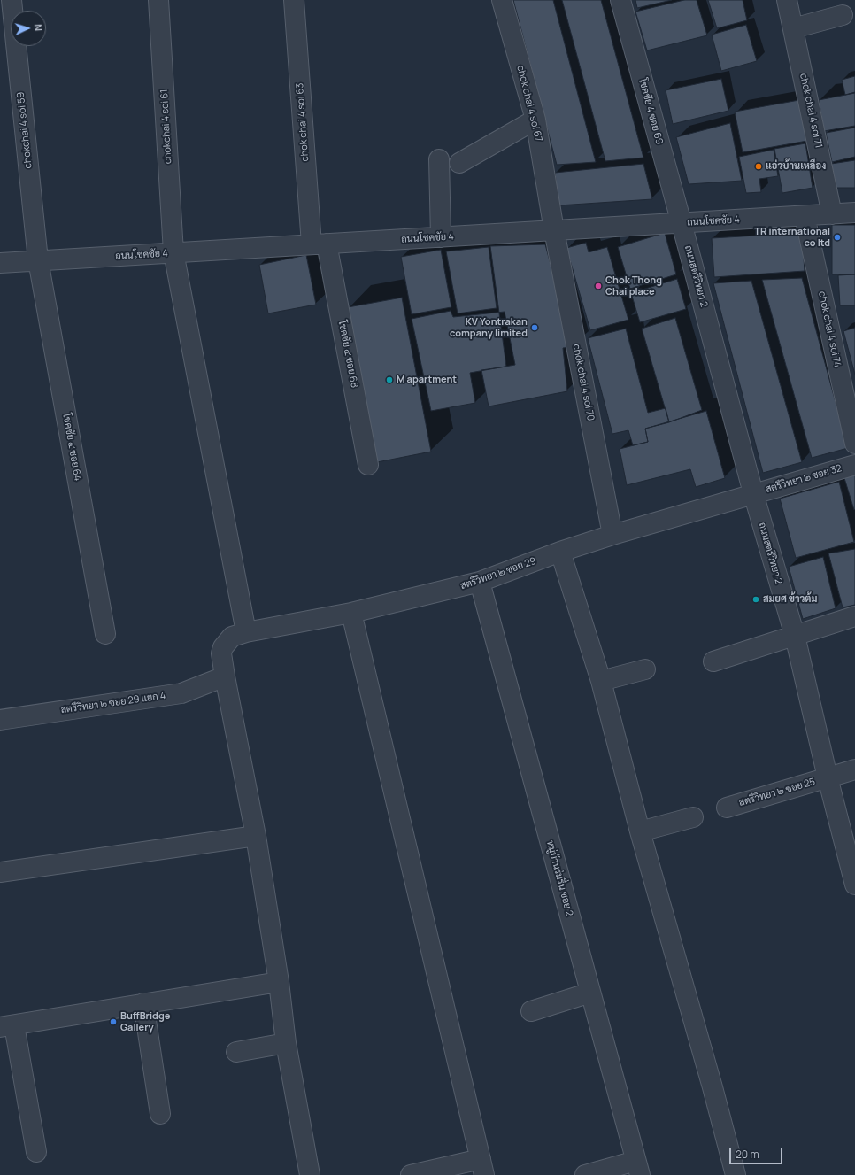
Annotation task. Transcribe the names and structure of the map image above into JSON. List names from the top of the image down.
{
  "streets": {
    "street": [
      "chok chai 4 soi 67",
      "chok chai 4 soi 71",
      "โชคชัย 4 ซอย 69",
      "chok chai 4 soi 63",
      "chokchai 4 soi 61",
      "chokchai 4 soi 59",
      "ถนนโชคชัย 4",
      "ถนนสตรีวิทยา 2",
      "chok chai 4 soi 74",
      "โชคชัย ๔ ซอย 68",
      "chok chai 4 soi 70",
      "โชคชัย ๔ ซอย 64",
      "สตรีวิทยา ๒ ซอย 32",
      "สตรีวิทยา ๒ ซอย 29",
      "สตรีวิทยา ๒ ซอย 29 แยก 4",
      "สตรีวิทยา ๒ ซอย 25",
      "หมู่บ้านร่มรื่น ซอย 2"
    ]
  },
  "crossings": [
    ["chok chai 4 soi 67", "ถนนโชคชัย 4"],
    ["chok chai 4 soi 67", "chok chai 4 soi 70"],
    ["chok chai 4 soi 71", "ถนนโชคชัย 4"],
    ["โชคชัย 4 ซอย 69", "ถนนโชคชัย 4"],
    ["โชคชัย 4 ซอย 69", "ถนนสตรีวิทยา 2"],
    ["chok chai 4 soi 63", "ถนนโชคชัย 4"],
    ["chok chai 4 soi 63", "โชคชัย ๔ ซอย 68"],
    ["chokchai 4 soi 61", "ถนนโชคชัย 4"],
    ["chokchai 4 soi 61", "สตรีวิทยา ๒ ซอย 29"],
    ["chokchai 4 soi 59", "ถนนโชคชัย 4"],
    ["chokchai 4 soi 59", "โชคชัย ๔ ซอย 64"],
    ["ถนนโชคชัย 4", "ถนนสตรีวิทยา 2"],
    ["ถนนโชคชัย 4", "chok chai 4 soi 74"],
    ["ถนนโชคชัย 4", "โชคชัย ๔ ซอย 68"],
    ["ถนนโชคชัย 4", "chok chai 4 soi 70"],
    ["ถนนโชคชัย 4", "โชคชัย ๔ ซอย 64"],
    ["ถนนสตรีวิทยา 2", "สตรีวิทยา ๒ ซอย 32"],
    ["ถนนสตรีวิทยา 2", "สตรีวิทยา ๒ ซอย 29"],
    ["ถนนสตรีวิทยา 2", "สตรีวิทยา ๒ ซอย 25"],
    ["chok chai 4 soi 70", "สตรีวิทยา ๒ ซอย 29"],
    ["สตรีวิทยา ๒ ซอย 32", "สตรีวิทยา ๒ ซอย 29"],
    ["สตรีวิทยา ๒ ซอย 29", "สตรีวิทยา ๒ ซอย 29 แยก 4"],
    ["สตรีวิทยา ๒ ซอย 29", "หมู่บ้านร่มรื่น ซอย 2"]
  ],
  "places": [
    "แอ่วบ้านเหลือง",
    "TR international co ltd",
    "Chok Thong Chai place",
    "KV Yontrakan company limited",
    "M apartment",
    "สมยศ ข้าวต้ม",
    "BuffBridge Gallery"
  ],
  "scale_bar": "20 m",
  "north": "right"
}
